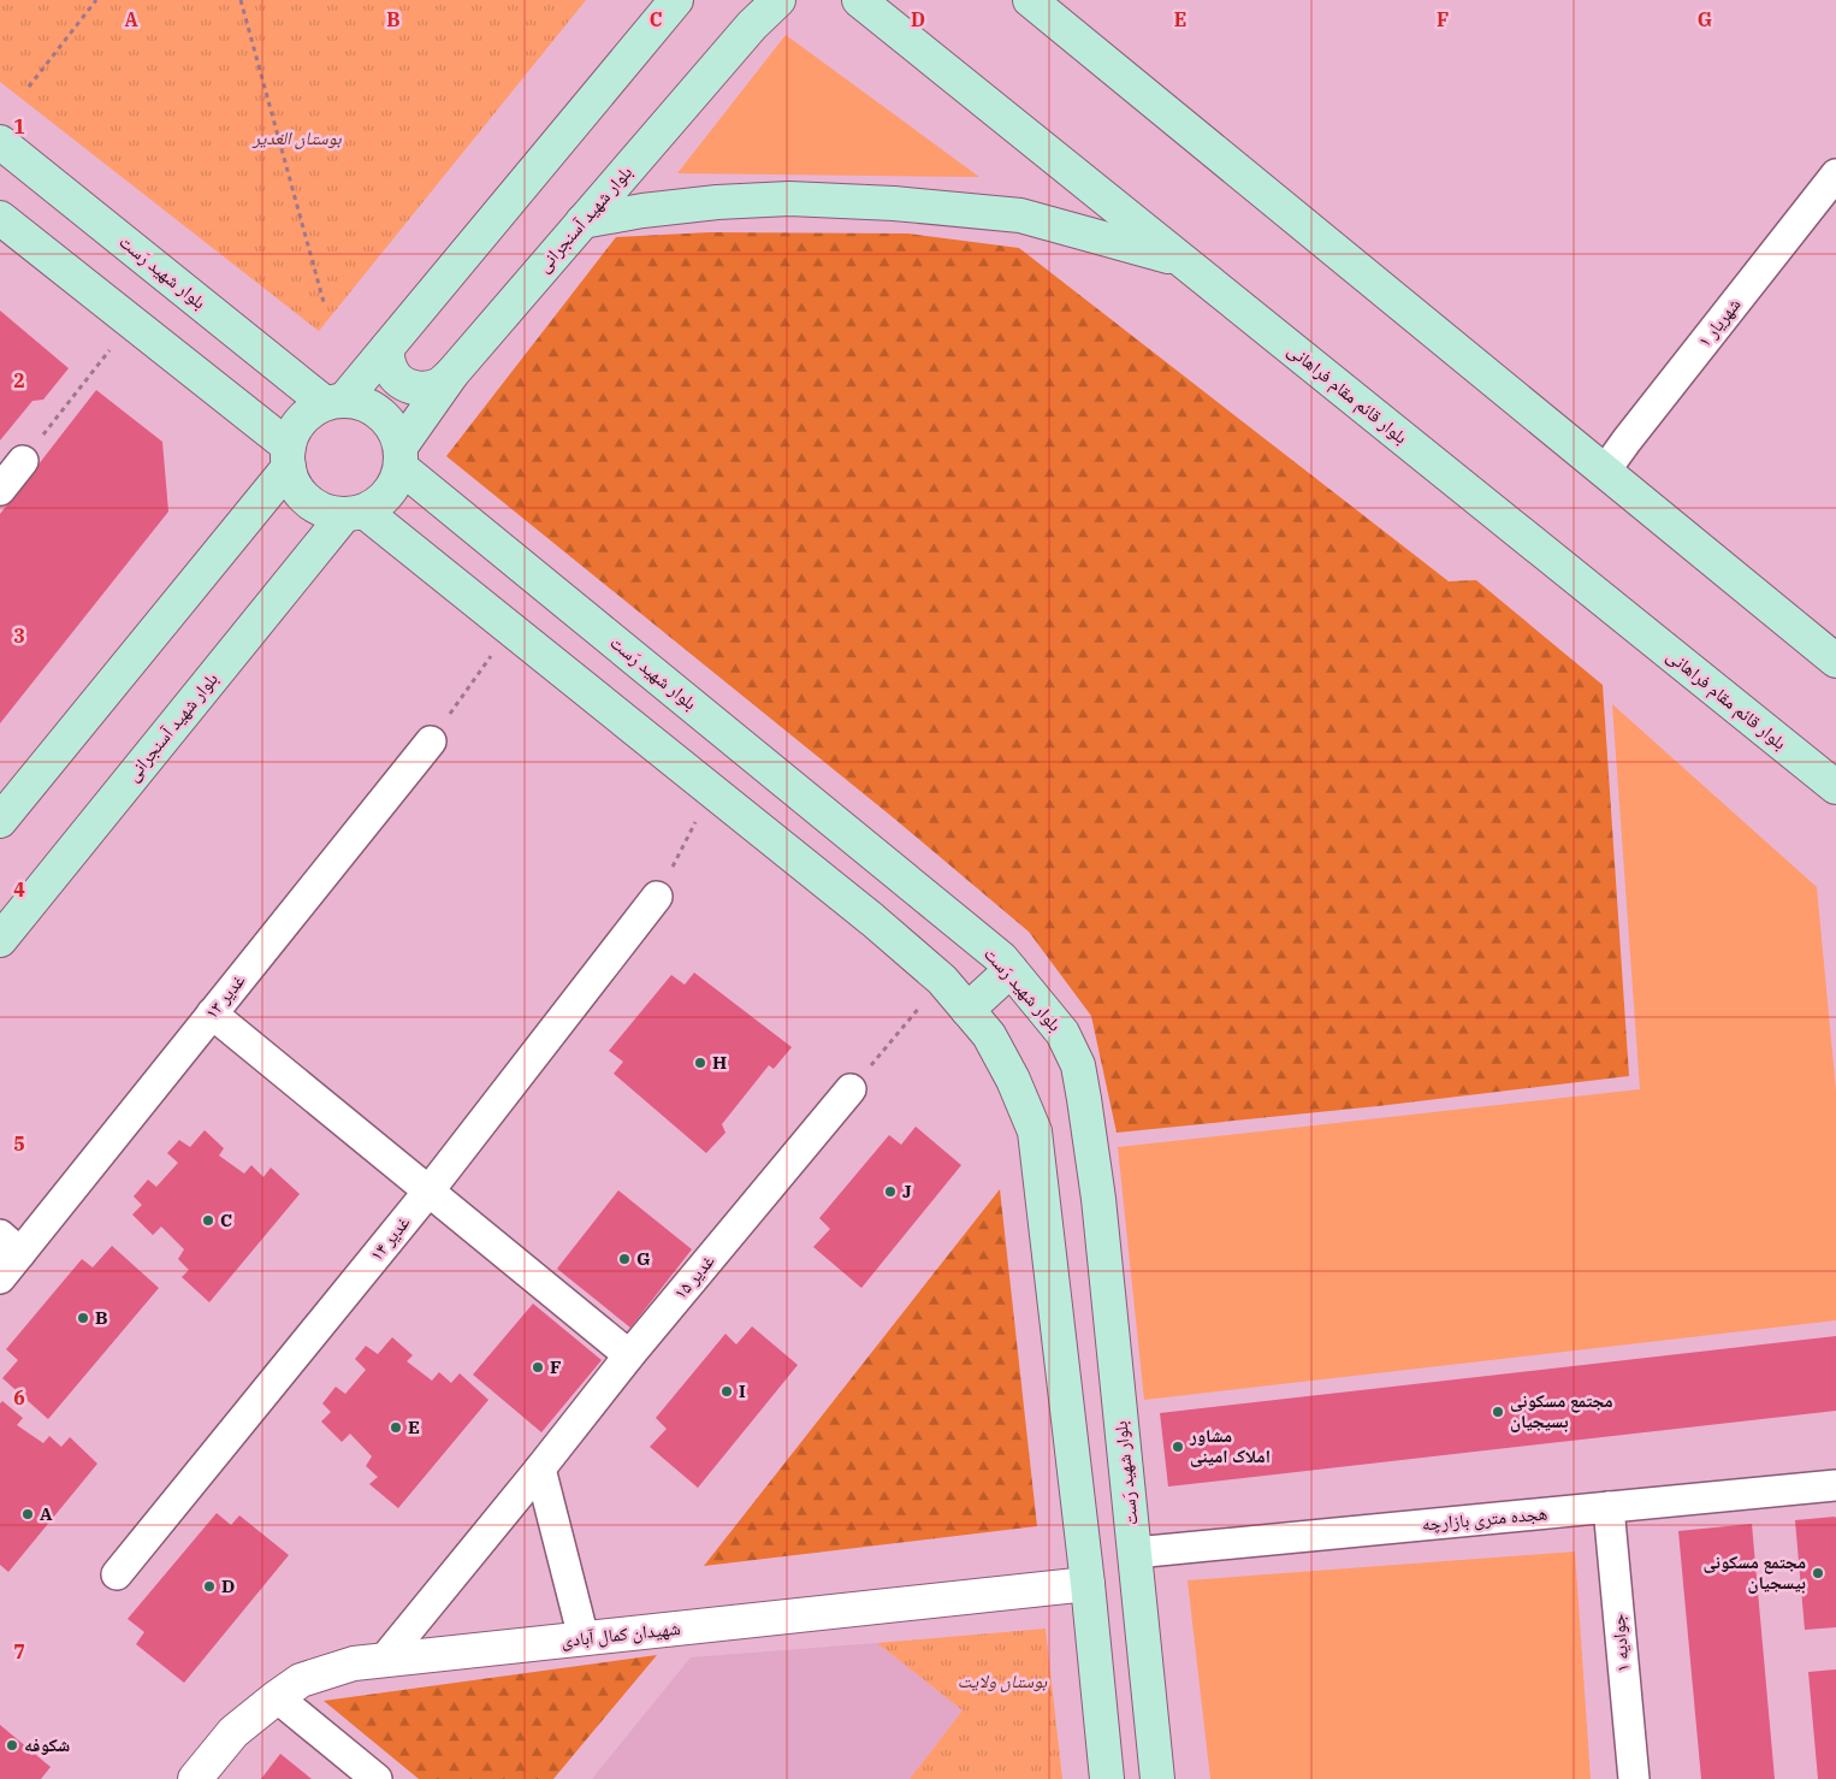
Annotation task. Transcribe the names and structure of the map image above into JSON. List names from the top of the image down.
{
  "streets": {
    "main road": ["بلوار شهید آسنجرانی", "بلوار شهید رَست", "بلوار قائم مقام فراهانی"],
    "street": [
      "شهریار ۱",
      "غدیر ۱۳",
      "غدیر ۱۴",
      "غدیر ۱۵",
      "هجده متری بازارچه",
      "شهیدان کمال آبادی",
      "جوادیه ۱"
    ]
  },
  "crossings": [
    ["بلوار شهید آسنجرانی", "بلوار شهید رَست"],
    ["بلوار شهید رَست", "هجده متری بازارچه"],
    ["غدیر ۱۵", "شهیدان کمال آبادی"],
    ["هجده متری بازارچه", "جوادیه ۱"]
  ],
  "parks": ["بوستان الغدیر", "بوستان ولایت"],
  "places": [
    "H",
    "J",
    "C",
    "G",
    "B",
    "F",
    "I",
    "مجتمع مسکونی بسیجیان",
    "E",
    "مشاور املاک امینی",
    "A",
    "مجتمع مسکونی بیسجیان",
    "D",
    "شکوفه"
  ],
  "grid": {
    "columns": [
      "A",
      "B",
      "C",
      "D",
      "E",
      "F",
      "G"
    ],
    "rows": [
      "1",
      "2",
      "3",
      "4",
      "5",
      "6",
      "7"
    ]
  }
}
